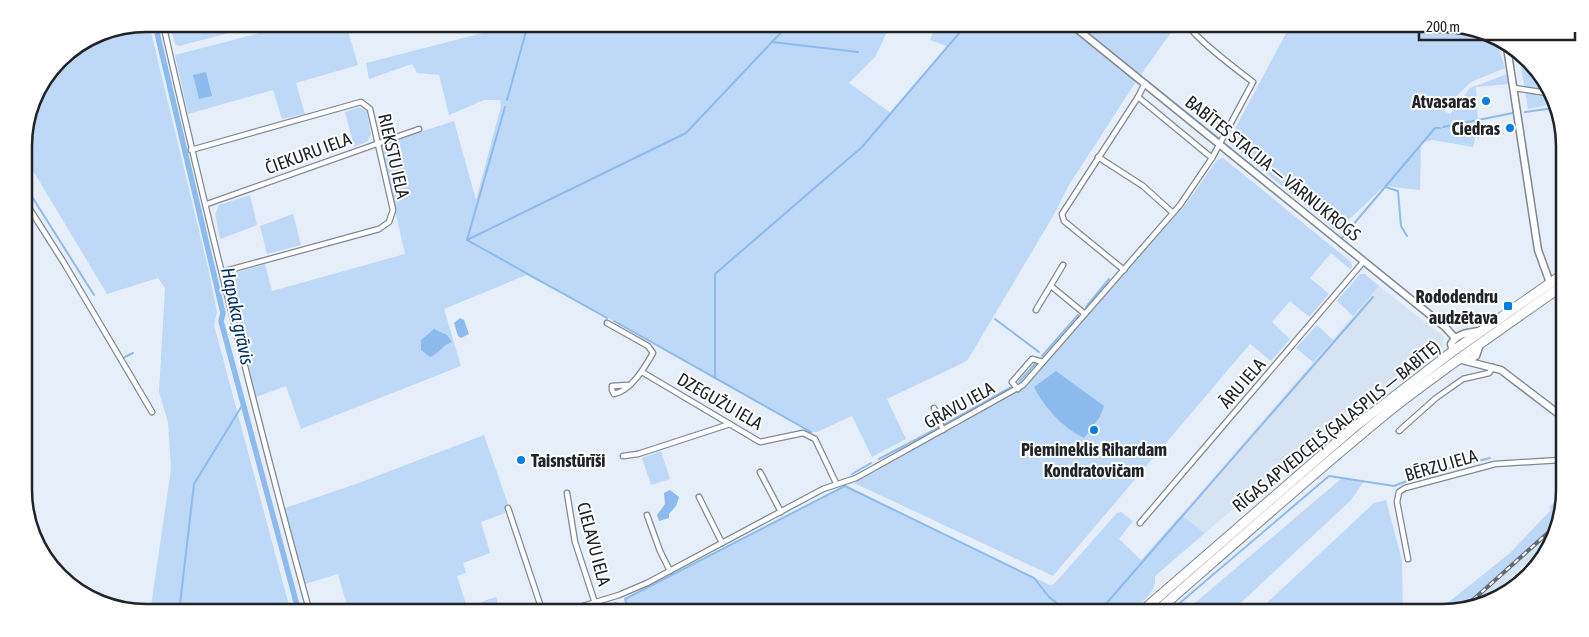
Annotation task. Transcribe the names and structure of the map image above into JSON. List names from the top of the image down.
{
  "streets": {
    "highway": ["RĪGAS APVEDCEĻŠ (SALASPILS — BABĪTE)"],
    "main road": ["BABĪTES STACIJA — VĀRNUKROGS"],
    "street": [
      "ČIEKURU IELA",
      "RIEKSTU IELA",
      "ĀRU IELA",
      "DZEGUŽU IELA",
      "GRAVU IELA",
      "BĒRZU IELA",
      "CIELAVU IELA"
    ]
  },
  "crossings": [
    ["ČIEKURU IELA", "RIEKSTU IELA"],
    ["BABĪTES STACIJA — VĀRNUKROGS", "ĀRU IELA"],
    ["BABĪTES STACIJA — VĀRNUKROGS", "GRAVU IELA"],
    ["DZEGUŽU IELA", "GRAVU IELA"],
    ["GRAVU IELA", "CIELAVU IELA"]
  ],
  "water": ["Hapaka grāvis"],
  "places": {
    "other": [
      "Atvasaras",
      "Ciedras",
      "Piemineklis Rihardam Kondratovičam",
      "Taisnstūrīši"
    ],
    "transit": ["Rododendru audzētava"]
  },
  "scale_bar": "200 m"
}
